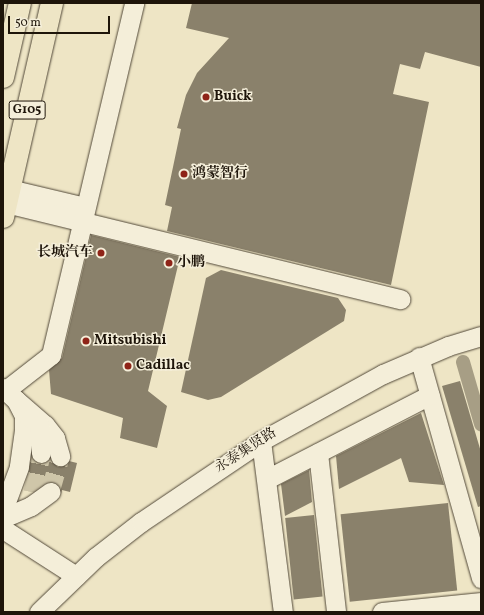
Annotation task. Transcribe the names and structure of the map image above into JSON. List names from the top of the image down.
{
  "streets": {
    "highway": ["G105"],
    "street": ["永泰集贤路"]
  },
  "places": [
    "Buick",
    "鸿蒙智行",
    "长城汽车",
    "小鹏",
    "Mitsubishi",
    "Cadillac"
  ],
  "scale_bar": "50 m"
}
